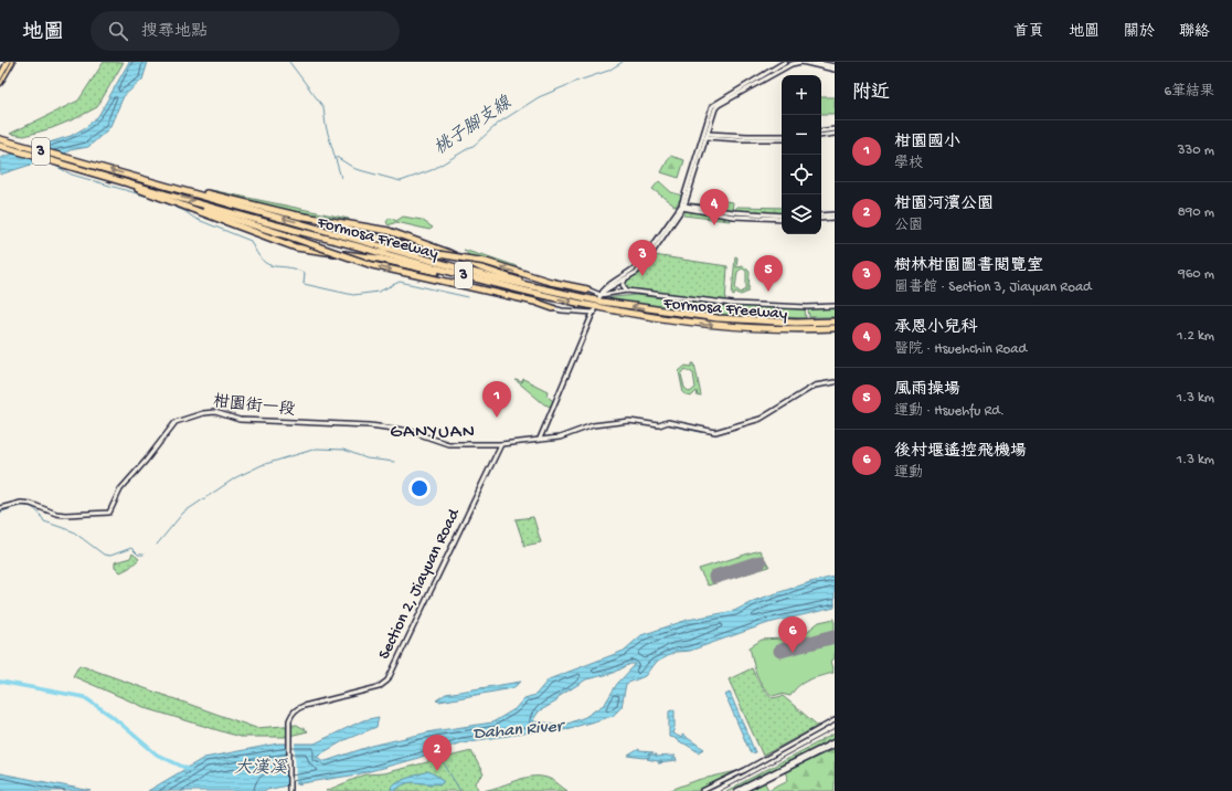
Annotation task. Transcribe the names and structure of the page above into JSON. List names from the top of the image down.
{
  "streets": {
    "highway": ["3", "Formosa Freeway"],
    "street": ["柑園街一段", "Section 2, Jiayuan Road"]
  },
  "crossings": [
    ["柑園街一段", "Section 2, Jiayuan Road"]
  ],
  "districts": ["GANYUAN"],
  "water": ["桃子腳支線", "Dahan River", "大漢溪"],
  "page": {
    "header": "地圖",
    "search": "搜尋地點",
    "nav": [
      "首頁",
      "地圖",
      "關於",
      "聯絡"
    ],
    "heading": ["附近", "6筆結果"],
    "map_buttons": ["+", "−"],
    "list": [
      {
        "mark": "1",
        "name": "柑園國小",
        "note": "學校",
        "value": "330 m"
      },
      {
        "mark": "2",
        "name": "柑園河濱公園",
        "note": "公園",
        "value": "890 m"
      },
      {
        "mark": "3",
        "name": "樹林柑園圖書閱覽室",
        "note": "圖書館 · Section 3, Jiayuan Road",
        "value": "960 m"
      },
      {
        "mark": "4",
        "name": "承恩小兒科",
        "note": "醫院 · Hsuehchin Road",
        "value": "1.2 km"
      },
      {
        "mark": "5",
        "name": "風雨操場",
        "note": "運動 · Hsuehfu Rd.",
        "value": "1.3 km"
      },
      {
        "mark": "6",
        "name": "後村堰遙控飛機場",
        "note": "運動",
        "value": "1.3 km"
      }
    ],
    "pins": [
      "4",
      "3",
      "5",
      "1",
      "6",
      "2"
    ]
  }
}
